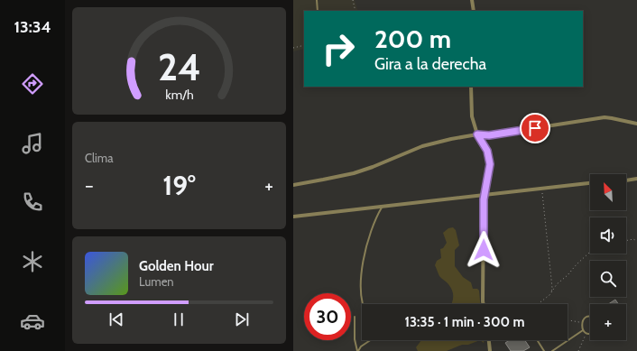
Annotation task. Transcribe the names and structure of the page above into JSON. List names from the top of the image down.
{
  "north": "top left",
  "page": {
    "tabs": "13:34",
    "turn": ["200 m", "Gira a la derecha"],
    "tile": "Clima",
    "heat": ["−", "19°", "+"],
    "map_buttons": "+",
    "song": ["Golden Hour", "Lumen"],
    "limit": "30",
    "trip": "13:35 · 1 min · 300 m",
    "gauge": ["24", "km/h"]
  }
}
